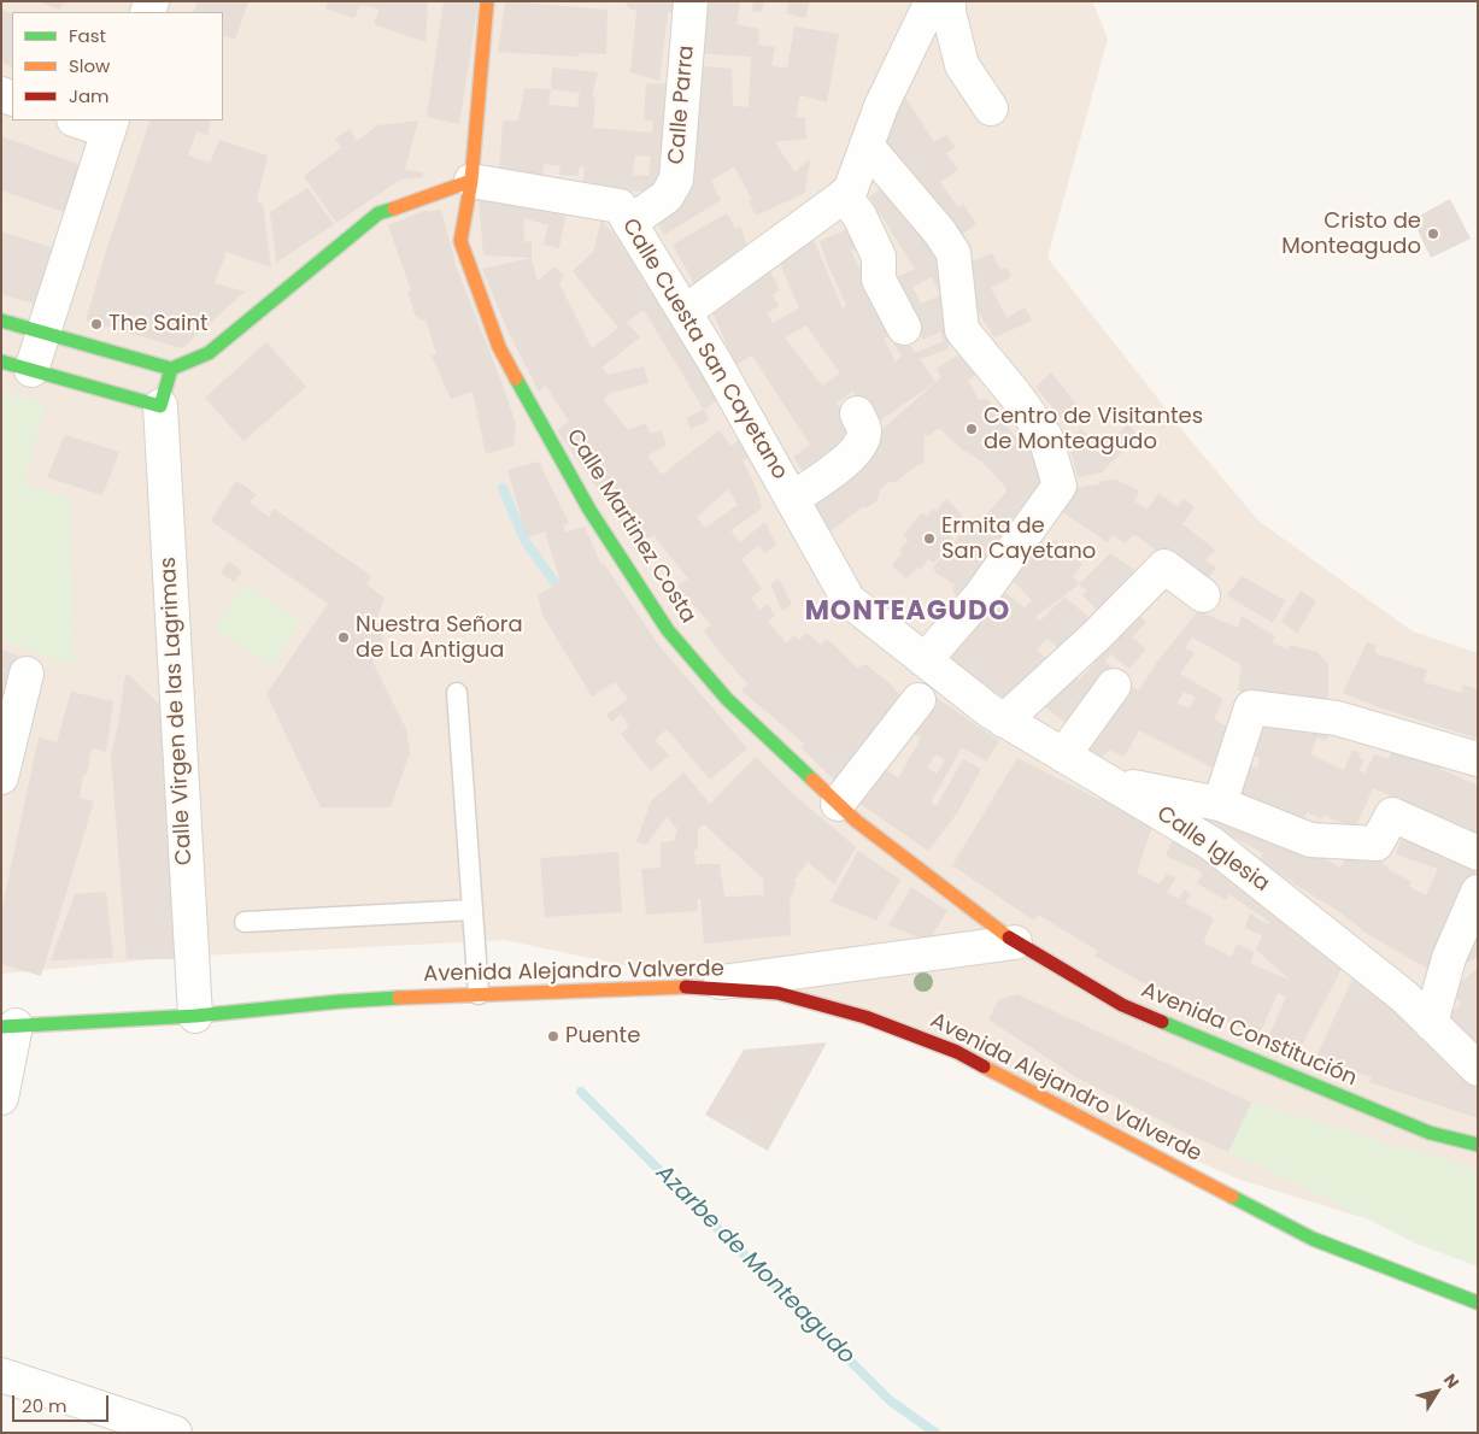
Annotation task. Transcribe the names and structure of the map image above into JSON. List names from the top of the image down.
{
  "streets": {
    "street": [
      "Calle Parra",
      "Calle Cuesta San Cayetano",
      "Calle Martinez Costa",
      "Calle Virgen de las Lagrimas",
      "Calle Iglesia",
      "Avenida Alejandro Valverde",
      "Avenida Constitución"
    ]
  },
  "crossings": [
    ["Calle Parra", "Calle Cuesta San Cayetano"],
    ["Calle Cuesta San Cayetano", "Calle Martinez Costa"],
    ["Calle Cuesta San Cayetano", "Calle Iglesia"],
    ["Calle Martinez Costa", "Avenida Constitución"],
    ["Calle Virgen de las Lagrimas", "Avenida Alejandro Valverde"]
  ],
  "districts": ["MONTEAGUDO"],
  "water": ["Azarbe de Monteagudo"],
  "places": [
    "Cristo de Monteagudo",
    "The Saint",
    "Centro de Visitantes de Monteagudo",
    "Ermita de San Cayetano",
    "Nuestra Señora de La Antigua",
    "Puente"
  ],
  "legend": ["Fast", "Slow", "Jam"],
  "scale_bar": "20 m",
  "north": "top right"
}
